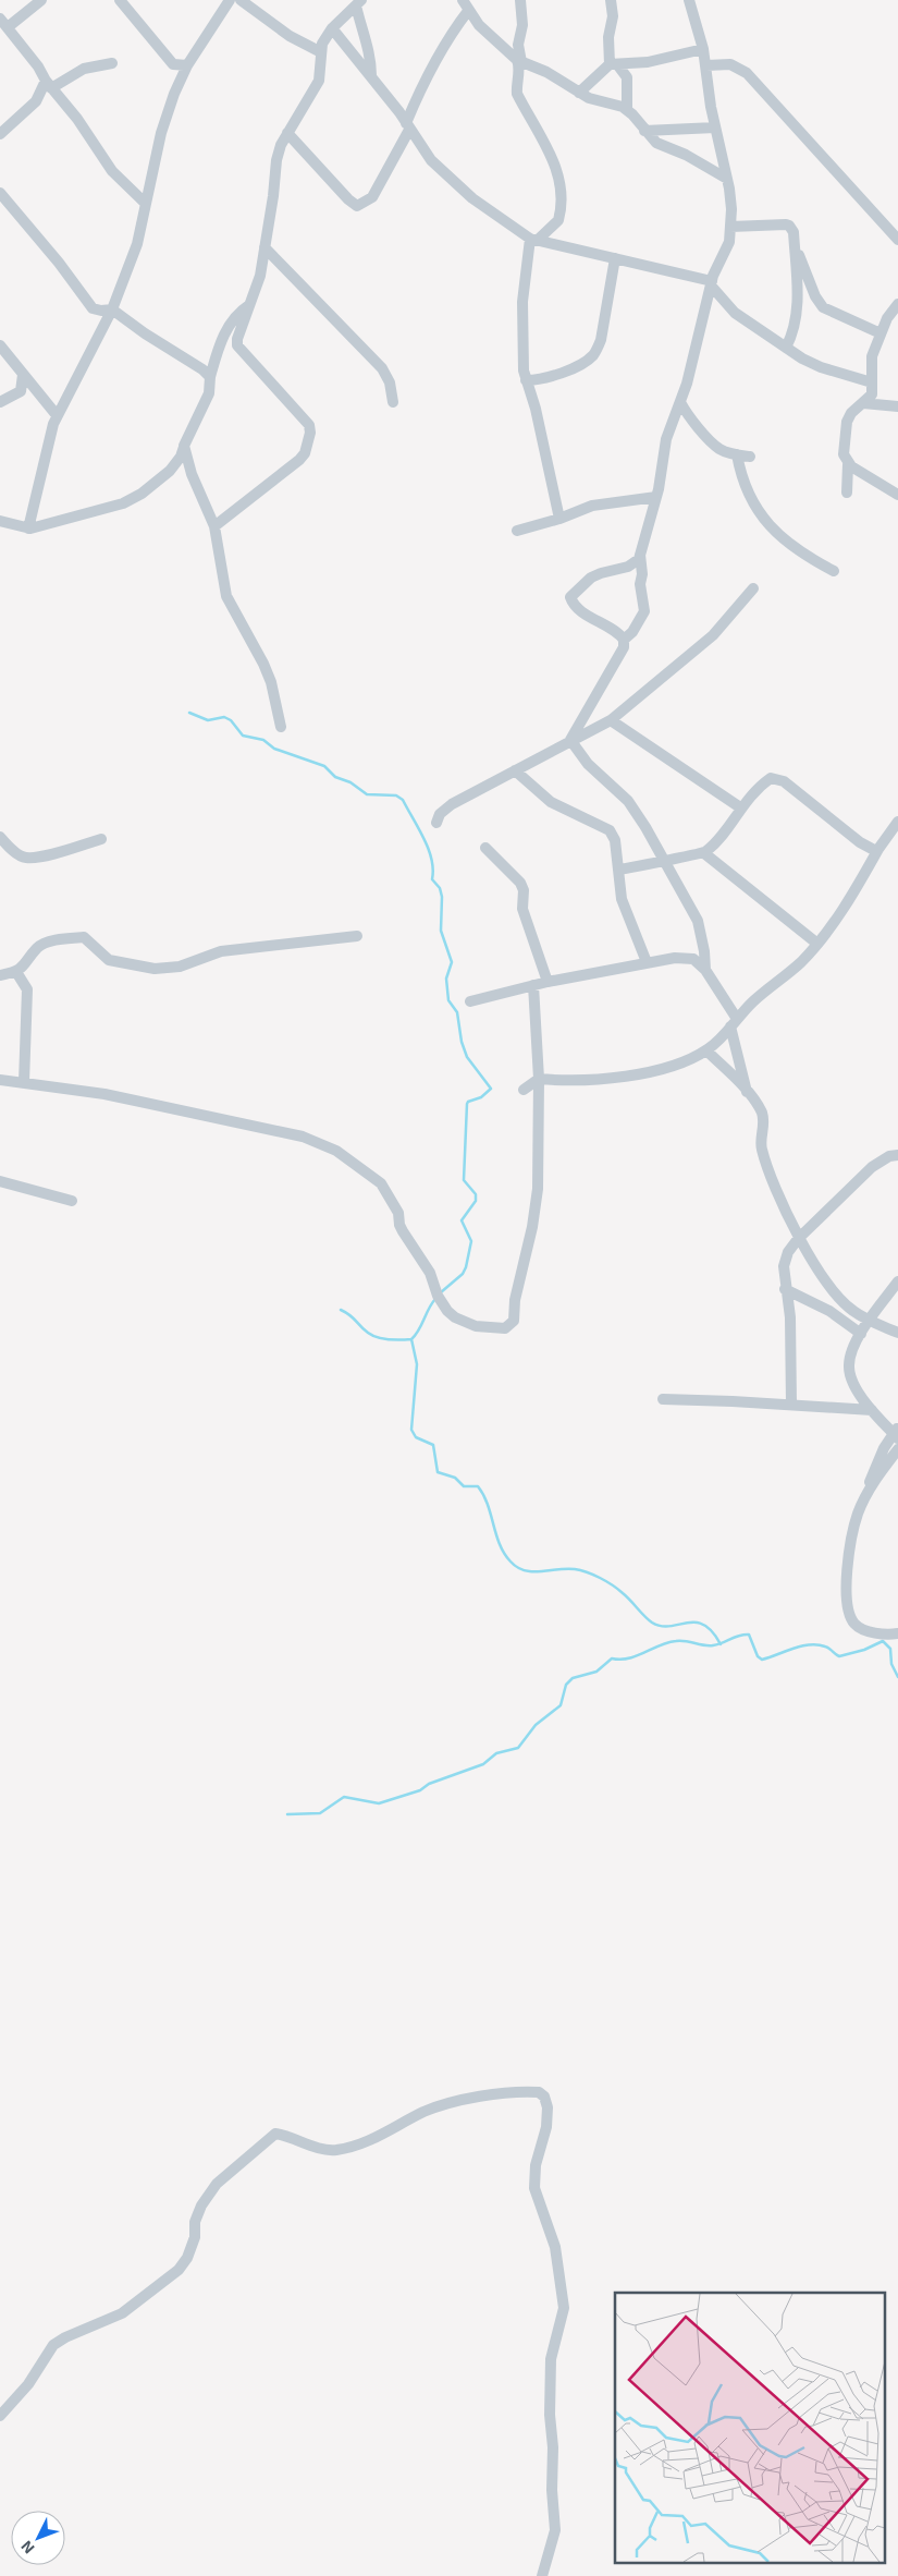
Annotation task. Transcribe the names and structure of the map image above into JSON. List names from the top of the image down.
{
  "north": "bottom left"
}
